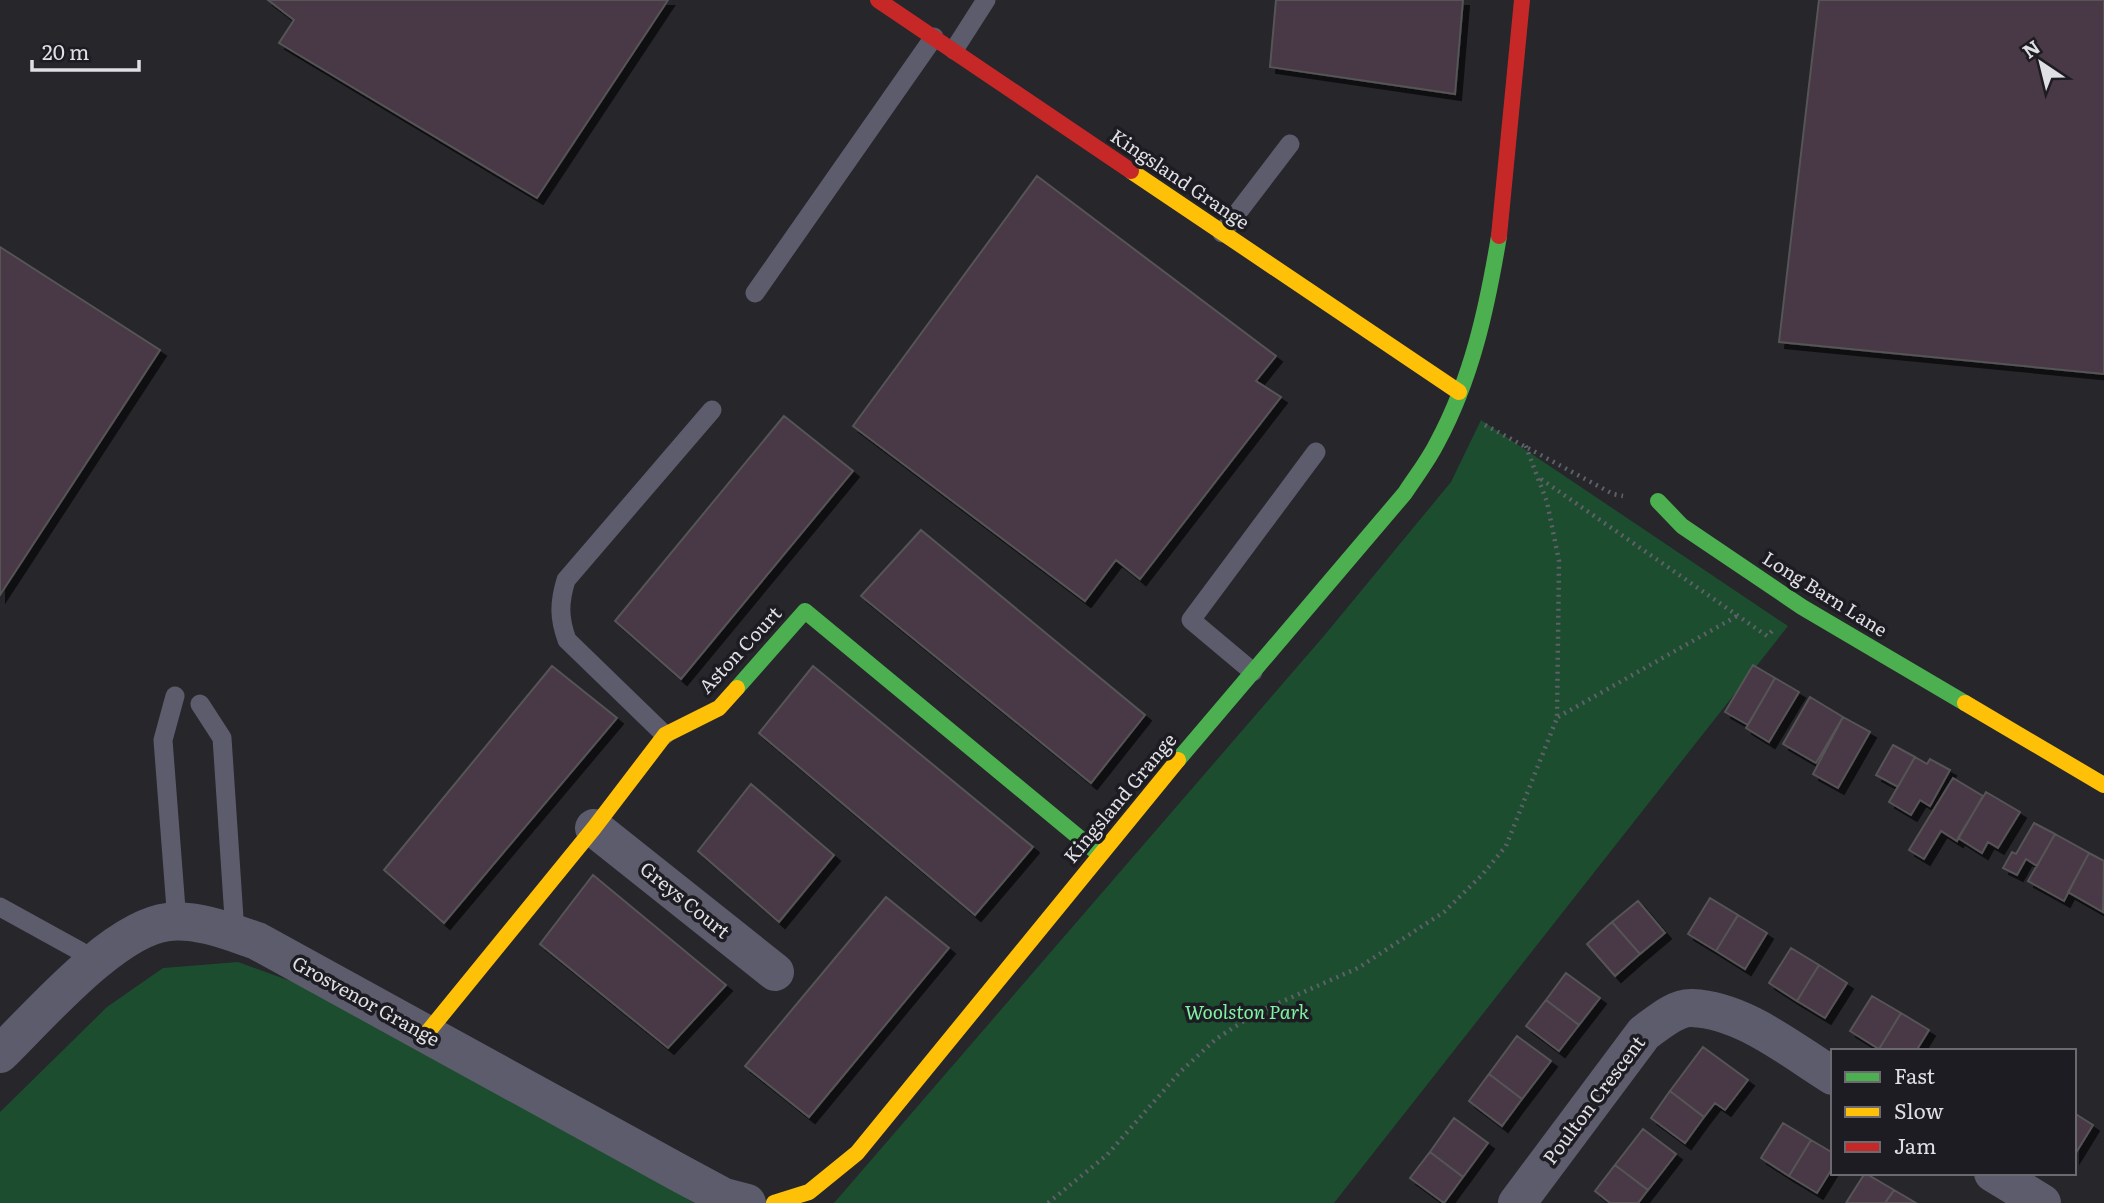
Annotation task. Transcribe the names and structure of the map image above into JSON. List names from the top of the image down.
{
  "streets": {
    "street": [
      "Kingsland Grange",
      "Long Barn Lane",
      "Aston Court",
      "Greys Court",
      "Grosvenor Grange",
      "Poulton Crescent"
    ]
  },
  "crossings": [
    ["Kingsland Grange", "Aston Court"],
    ["Aston Court", "Greys Court"],
    ["Aston Court", "Grosvenor Grange"]
  ],
  "parks": ["Woolston Park"],
  "legend": ["Fast", "Slow", "Jam"],
  "scale_bar": "20 m",
  "north": "top left"
}
